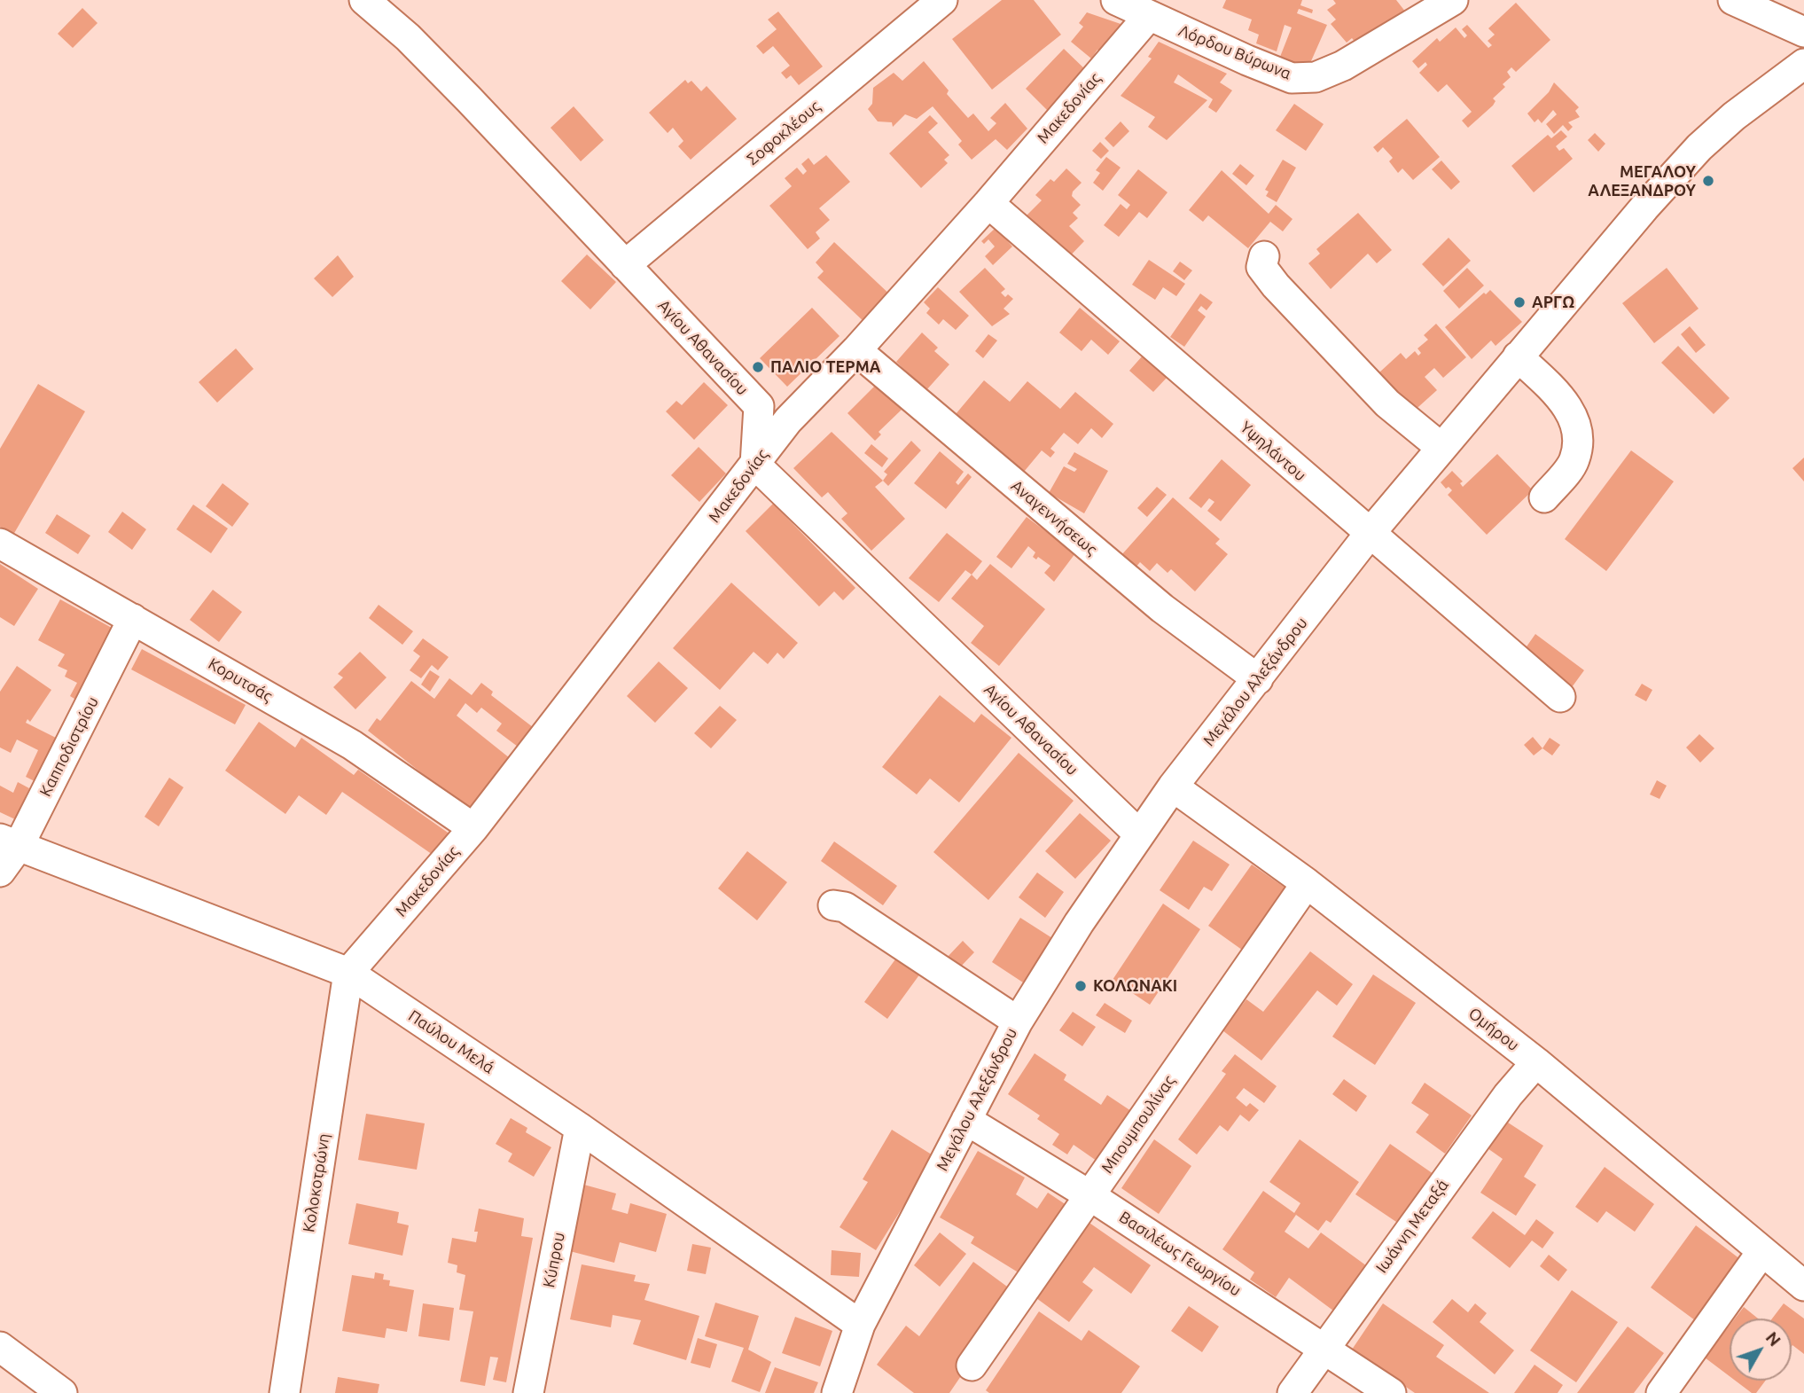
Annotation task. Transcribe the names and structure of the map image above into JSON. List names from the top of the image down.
{
  "streets": {
    "street": [
      "Λόρδου Βύρωνα",
      "Μακεδονίας",
      "Σοφοκλέους",
      "Αγίου Αθανασίου",
      "Υψηλάντου",
      "Αναγεννήσεως",
      "Κορυτσάς",
      "Μεγάλου Αλεξάνδρου",
      "Καπποδιστρίου",
      "Ομήρου",
      "Παύλου Μελά",
      "Μπουμπουλίνας",
      "Κολοκοτρώνη",
      "Ιωάννη Μεταξά",
      "Βασιλέως Γεωργίου",
      "Κύπρου"
    ]
  },
  "crossings": [
    ["Λόρδου Βύρωνα", "Μακεδονίας"],
    ["Μακεδονίας", "Αγίου Αθανασίου"],
    ["Μακεδονίας", "Υψηλάντου"],
    ["Μακεδονίας", "Αναγεννήσεως"],
    ["Μακεδονίας", "Κορυτσάς"],
    ["Μακεδονίας", "Παύλου Μελά"],
    ["Μακεδονίας", "Κολοκοτρώνη"],
    ["Σοφοκλέους", "Αγίου Αθανασίου"],
    ["Αγίου Αθανασίου", "Μεγάλου Αλεξάνδρου"],
    ["Υψηλάντου", "Μεγάλου Αλεξάνδρου"],
    ["Αναγεννήσεως", "Μεγάλου Αλεξάνδρου"],
    ["Κορυτσάς", "Καπποδιστρίου"],
    ["Μεγάλου Αλεξάνδρου", "Ομήρου"],
    ["Μεγάλου Αλεξάνδρου", "Παύλου Μελά"],
    ["Μεγάλου Αλεξάνδρου", "Βασιλέως Γεωργίου"],
    ["Καπποδιστρίου", "Παύλου Μελά"],
    ["Ομήρου", "Μπουμπουλίνας"],
    ["Ομήρου", "Ιωάννη Μεταξά"],
    ["Παύλου Μελά", "Κολοκοτρώνη"],
    ["Παύλου Μελά", "Κύπρου"],
    ["Μπουμπουλίνας", "Βασιλέως Γεωργίου"],
    ["Ιωάννη Μεταξά", "Βασιλέως Γεωργίου"]
  ],
  "places": [
    "ΜΕΓΑΛΟΥ ΑΛΕΞΑΝΔΡΟΥ",
    "ΑΡΓΩ",
    "ΠΑΛΙΟ ΤΕΡΜΑ",
    "ΚΟΛΩΝΑΚΙ"
  ],
  "north": "top right"
}
